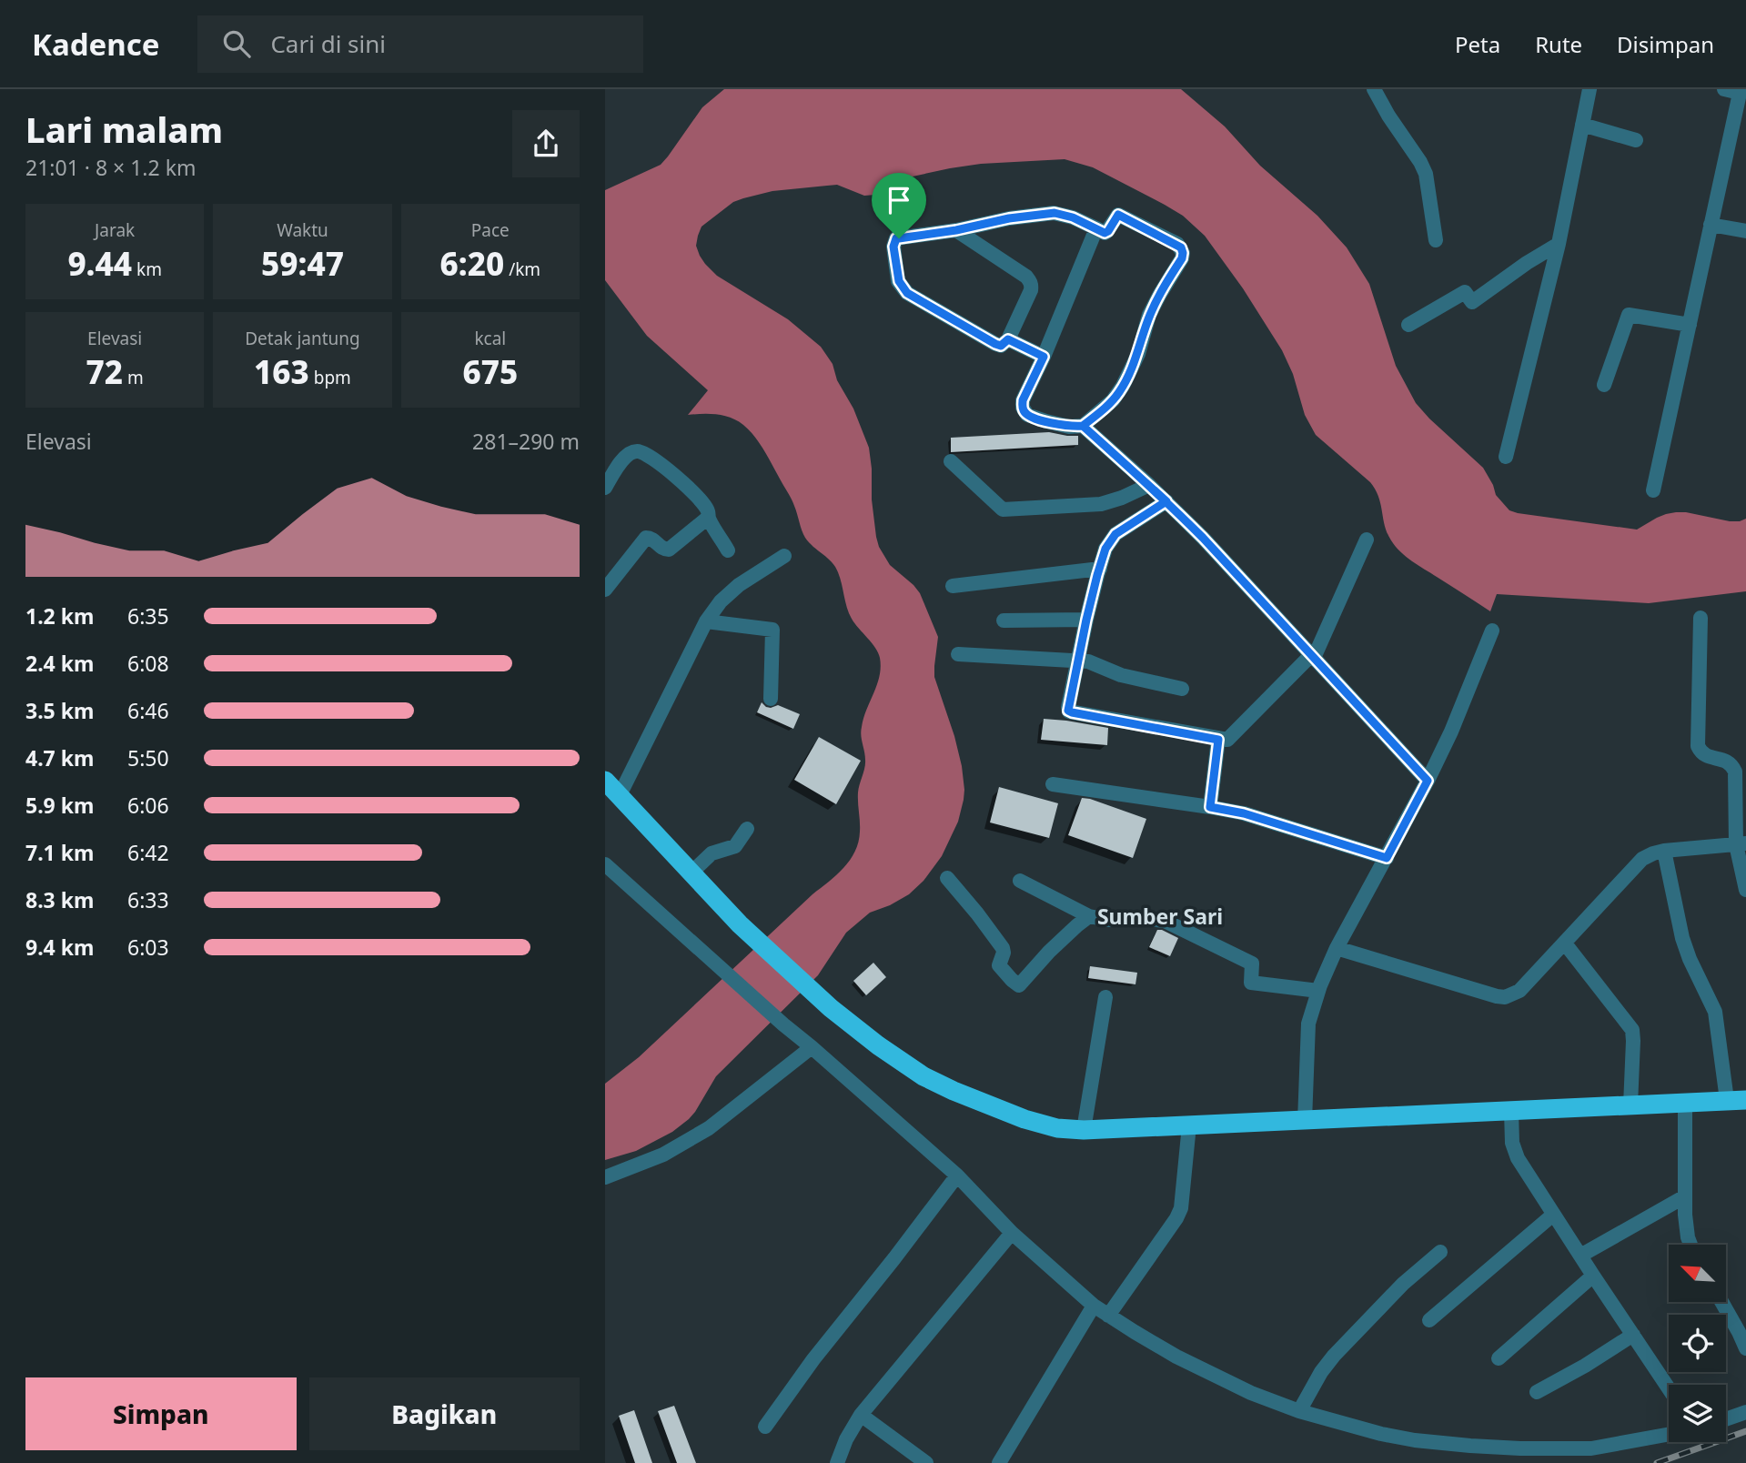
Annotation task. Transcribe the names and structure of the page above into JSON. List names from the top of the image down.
{
  "districts": ["Sumber Sari"],
  "north": "top left",
  "page": {
    "header": "Kadence",
    "search": "Cari di sini",
    "nav": ["Peta", "Rute", "Disimpan"],
    "heading": ["Lari malam", "21:01 · 8 × 1.2 km"],
    "stats": [
      ["Jarak", "9.44 km"],
      ["Waktu", "59:47"],
      ["Pace", "6:20 /km"],
      ["Elevasi", "72 m"],
      ["Detak jantung", "163 bpm"],
      ["kcal", "675"]
    ],
    "chart": ["Elevasi", "281–290 m"],
    "list": [
      {
        "name": "1.2 km",
        "note": "6:35"
      },
      {
        "name": "2.4 km",
        "note": "6:08"
      },
      {
        "name": "3.5 km",
        "note": "6:46"
      },
      {
        "name": "4.7 km",
        "note": "5:50"
      },
      {
        "name": "5.9 km",
        "note": "6:06"
      },
      {
        "name": "7.1 km",
        "note": "6:42"
      },
      {
        "name": "8.3 km",
        "note": "6:33"
      },
      {
        "name": "9.4 km",
        "note": "6:03"
      }
    ],
    "buttons": ["Simpan", "Bagikan"]
  }
}
